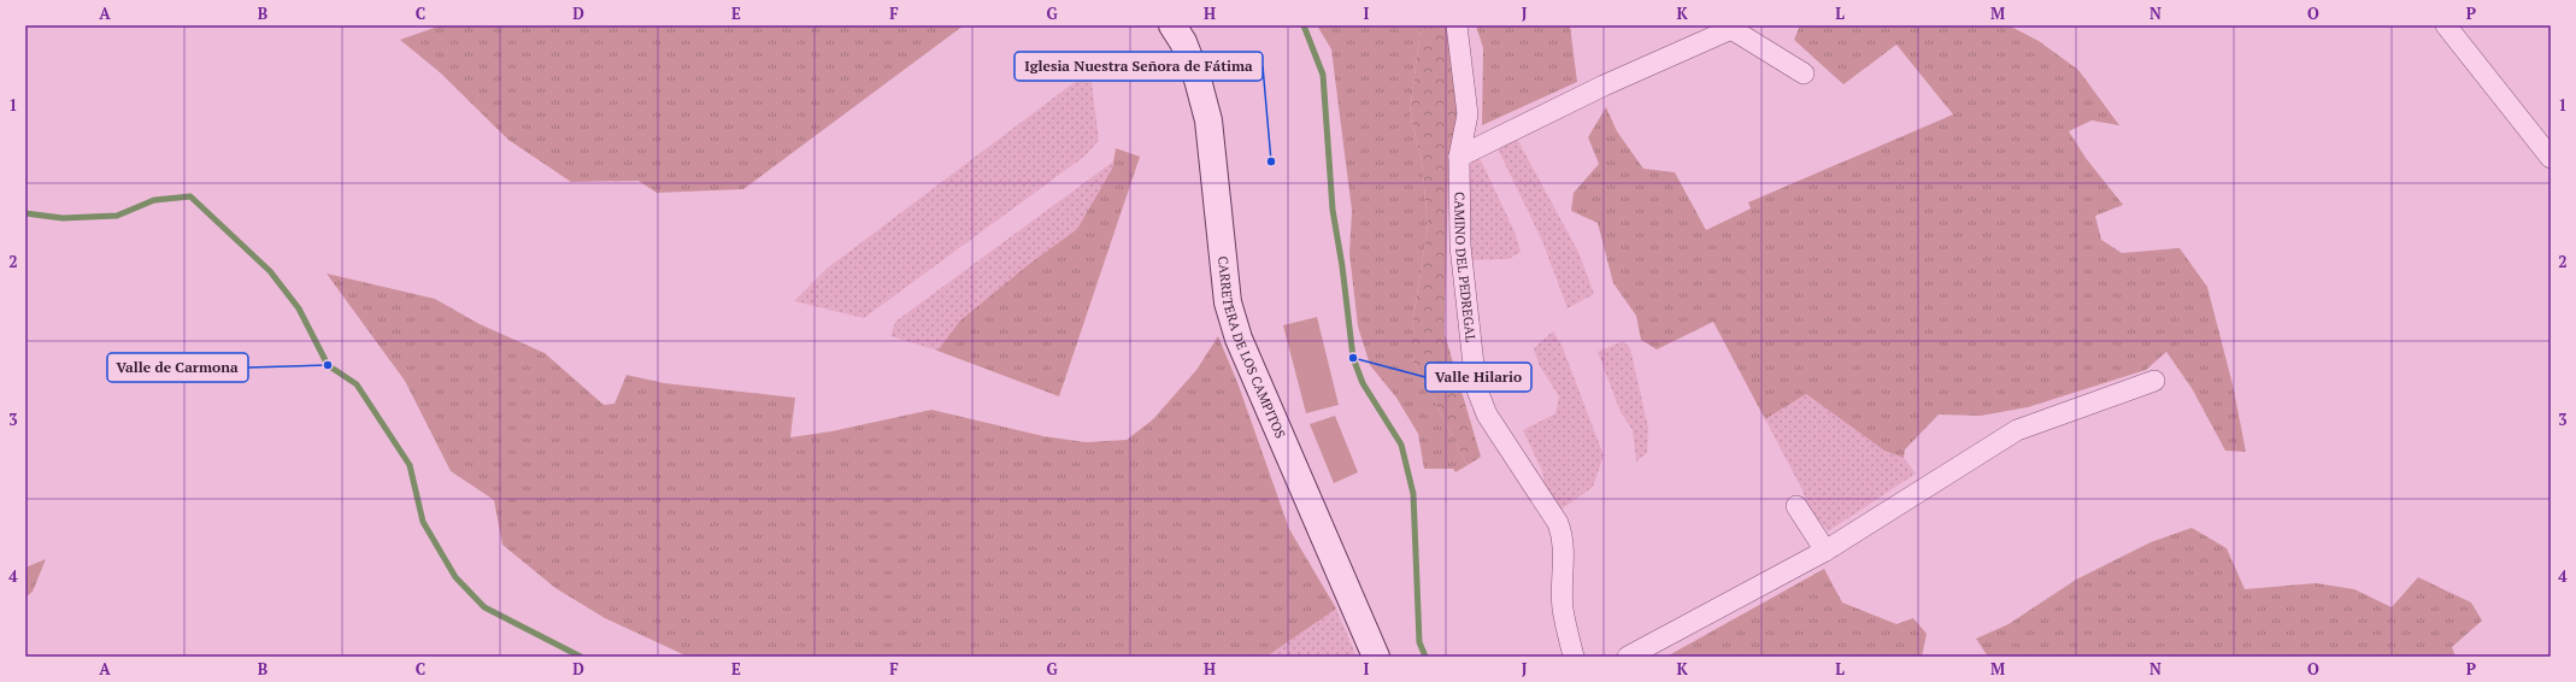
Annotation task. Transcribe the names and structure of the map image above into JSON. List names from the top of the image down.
{
  "streets": {
    "main road": ["CARRETERA DE LOS CAMPITOS"],
    "street": ["CAMINO DEL PEDREGAL"]
  },
  "places": ["Iglesia Nuestra Señora de Fátima", "Valle Hilario", "Valle de Carmona"],
  "grid": {
    "columns": [
      "A",
      "B",
      "C",
      "D",
      "E",
      "F",
      "G",
      "H",
      "I",
      "J",
      "K",
      "L",
      "M",
      "N",
      "O",
      "P"
    ],
    "rows": [
      "1",
      "2",
      "3",
      "4"
    ]
  }
}
